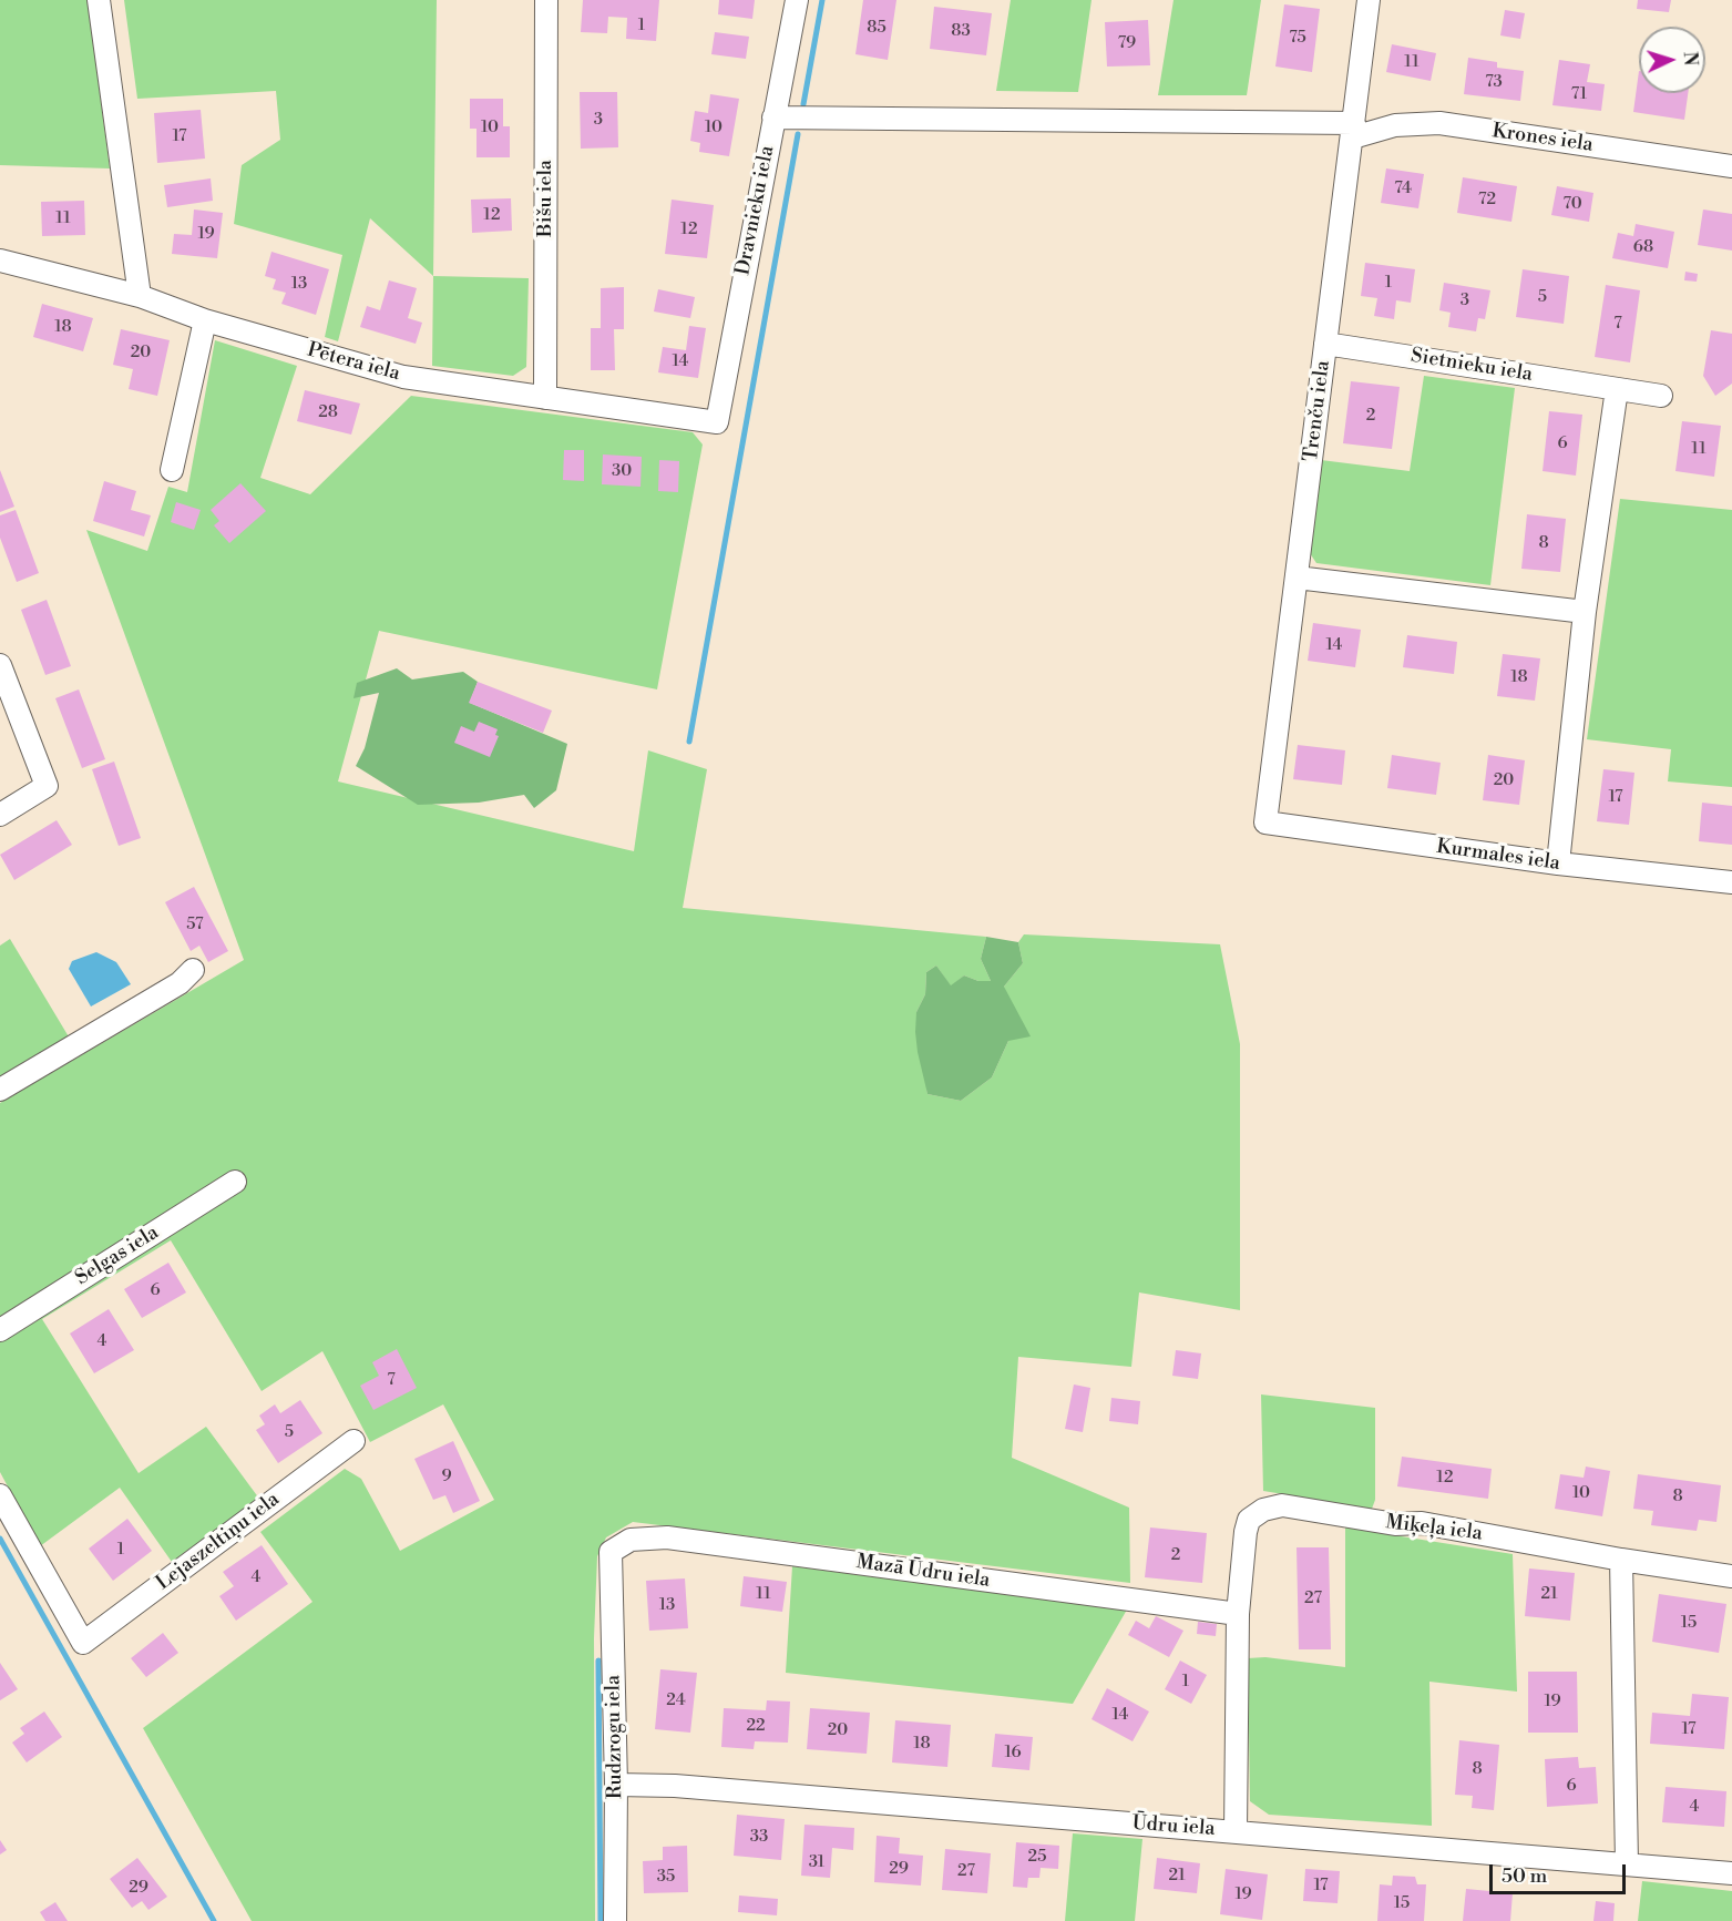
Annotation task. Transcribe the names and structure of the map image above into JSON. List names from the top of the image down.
{
  "streets": {
    "street": [
      "Krones iela",
      "Bišu iela",
      "Dravnieku iela",
      "Pētera iela",
      "Sietnieku iela",
      "Trenču iela",
      "Kurmales iela",
      "Selgas iela",
      "Miķeļa iela",
      "Lejaszeltiņu iela",
      "Mazā Ūdru iela",
      "Rudzrogu iela",
      "Ūdru iela"
    ]
  },
  "crossings": [
    ["Krones iela", "Dravnieku iela"],
    ["Krones iela", "Trenču iela"],
    ["Bišu iela", "Pētera iela"],
    ["Dravnieku iela", "Pētera iela"],
    ["Sietnieku iela", "Trenču iela"],
    ["Trenču iela", "Kurmales iela"],
    ["Miķeļa iela", "Mazā Ūdru iela"],
    ["Mazā Ūdru iela", "Rudzrogu iela"],
    ["Rudzrogu iela", "Ūdru iela"]
  ],
  "house_numbers": [
    "1",
    "85",
    "83",
    "75",
    "79",
    "11",
    "73",
    "71",
    "3",
    "10",
    "10",
    "17",
    "74",
    "72",
    "70",
    "12",
    "11",
    "12",
    "19",
    "68",
    "1",
    "13",
    "5",
    "3",
    "7",
    "18",
    "20",
    "14",
    "28",
    "2",
    "6",
    "11",
    "30",
    "8",
    "14",
    "18",
    "20",
    "17",
    "57",
    "6",
    "4",
    "7",
    "5",
    "9",
    "12",
    "10",
    "8",
    "1",
    "2",
    "4",
    "11",
    "21",
    "27",
    "13",
    "15",
    "1",
    "24",
    "19",
    "14",
    "22",
    "17",
    "20",
    "18",
    "16",
    "8",
    "6",
    "4",
    "33",
    "25",
    "31",
    "29",
    "27",
    "21",
    "35",
    "17",
    "29",
    "19",
    "15"
  ],
  "scale_bar": "50 m",
  "north": "right"
}
